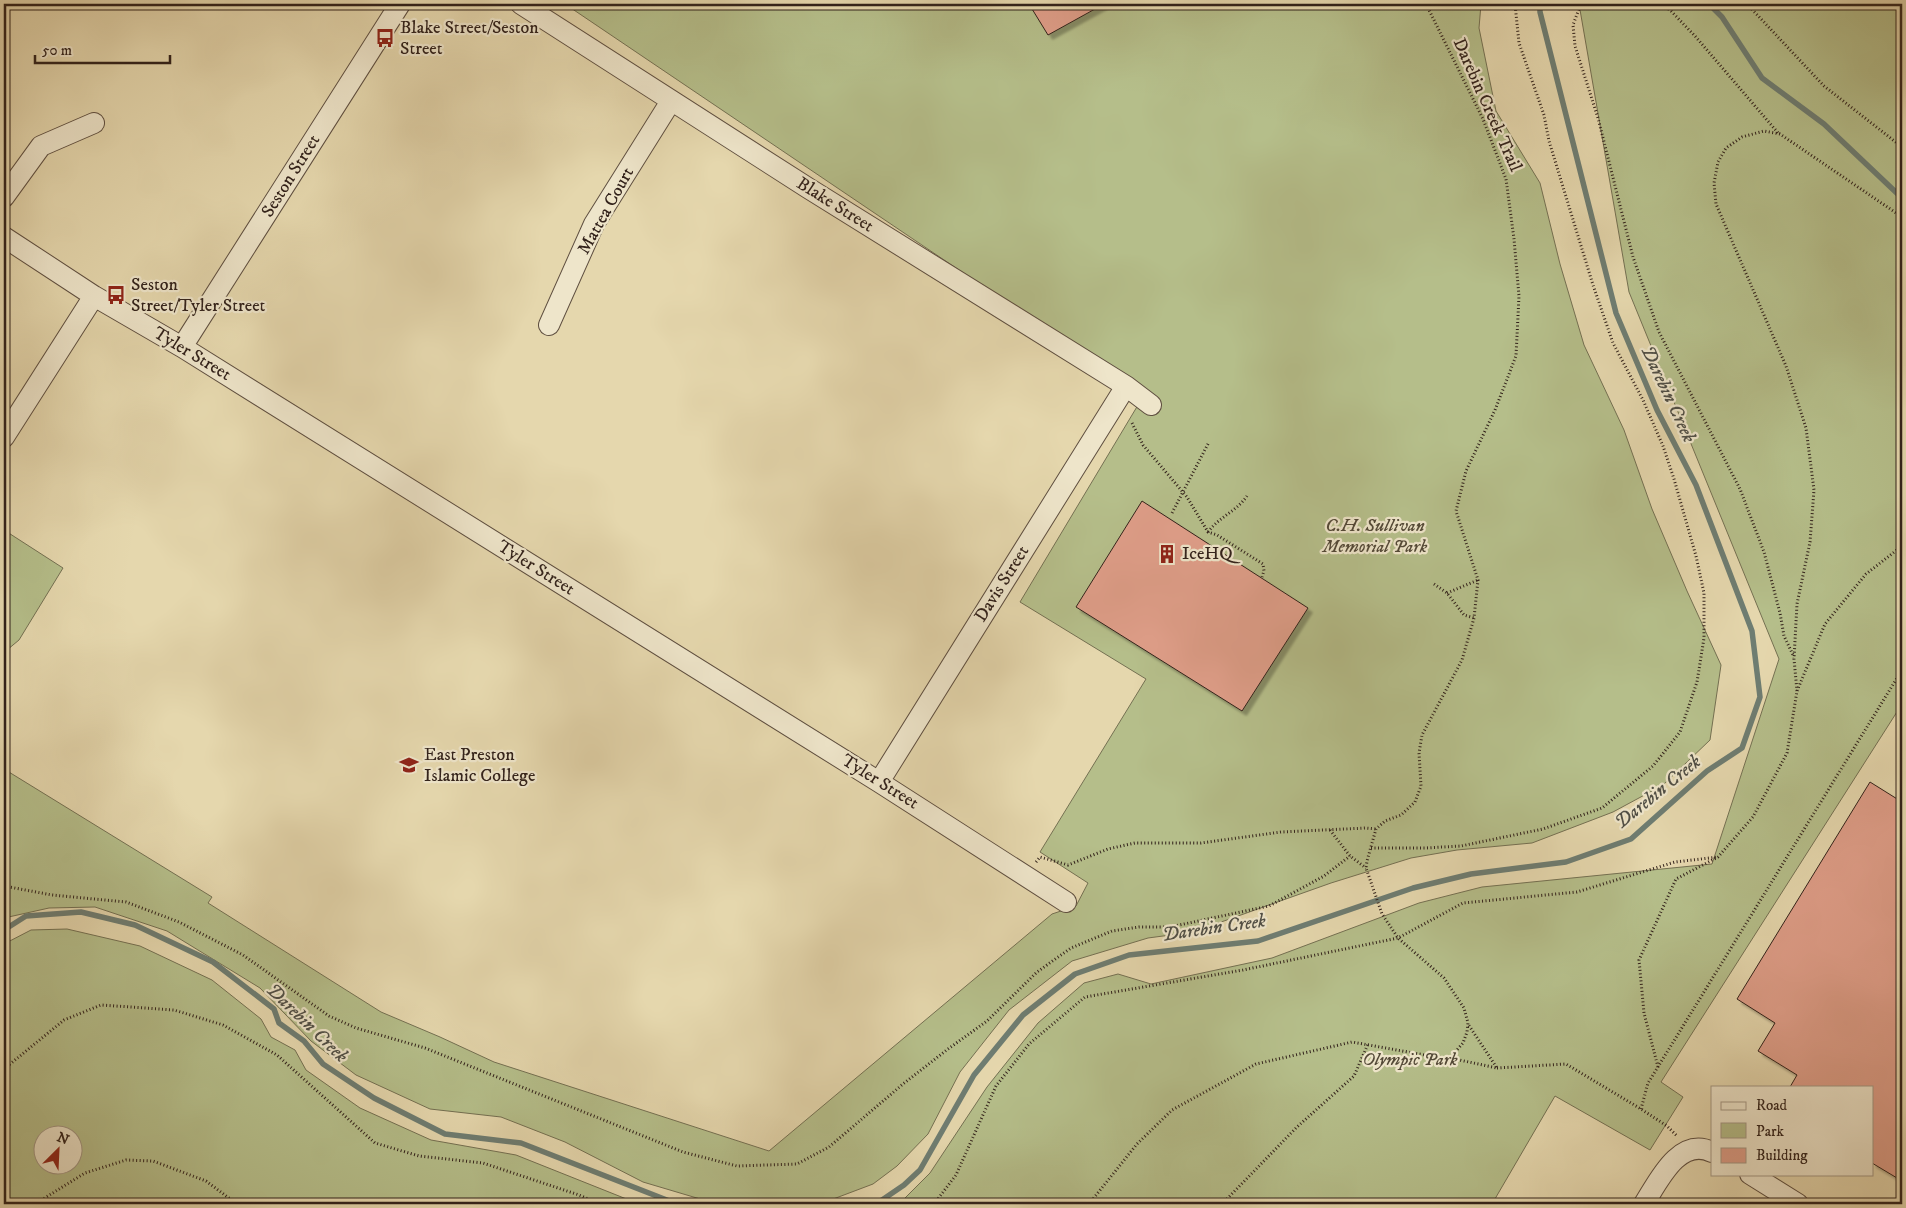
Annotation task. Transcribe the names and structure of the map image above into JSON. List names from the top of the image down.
{
  "streets": {
    "street": [
      "Seston Street",
      "Blake Street",
      "Mattea Court",
      "Tyler Street",
      "Davis Street"
    ],
    "path": ["Darebin Creek Trail"]
  },
  "crossings": [
    ["Seston Street", "Tyler Street"],
    ["Blake Street", "Mattea Court"],
    ["Blake Street", "Davis Street"],
    ["Tyler Street", "Davis Street"]
  ],
  "water": ["Darebin Creek"],
  "parks": ["C.H. Sullivan Memorial Park", "Olympic Park"],
  "places": {
    "bus stop": ["Blake Street/Seston Street", "Seston Street/Tyler Street"],
    "building": ["IceHQ"],
    "school or university": ["East Preston Islamic College"]
  },
  "legend": ["Road", "Park", "Building"],
  "scale_bar": "50 m",
  "north": "top right"
}
